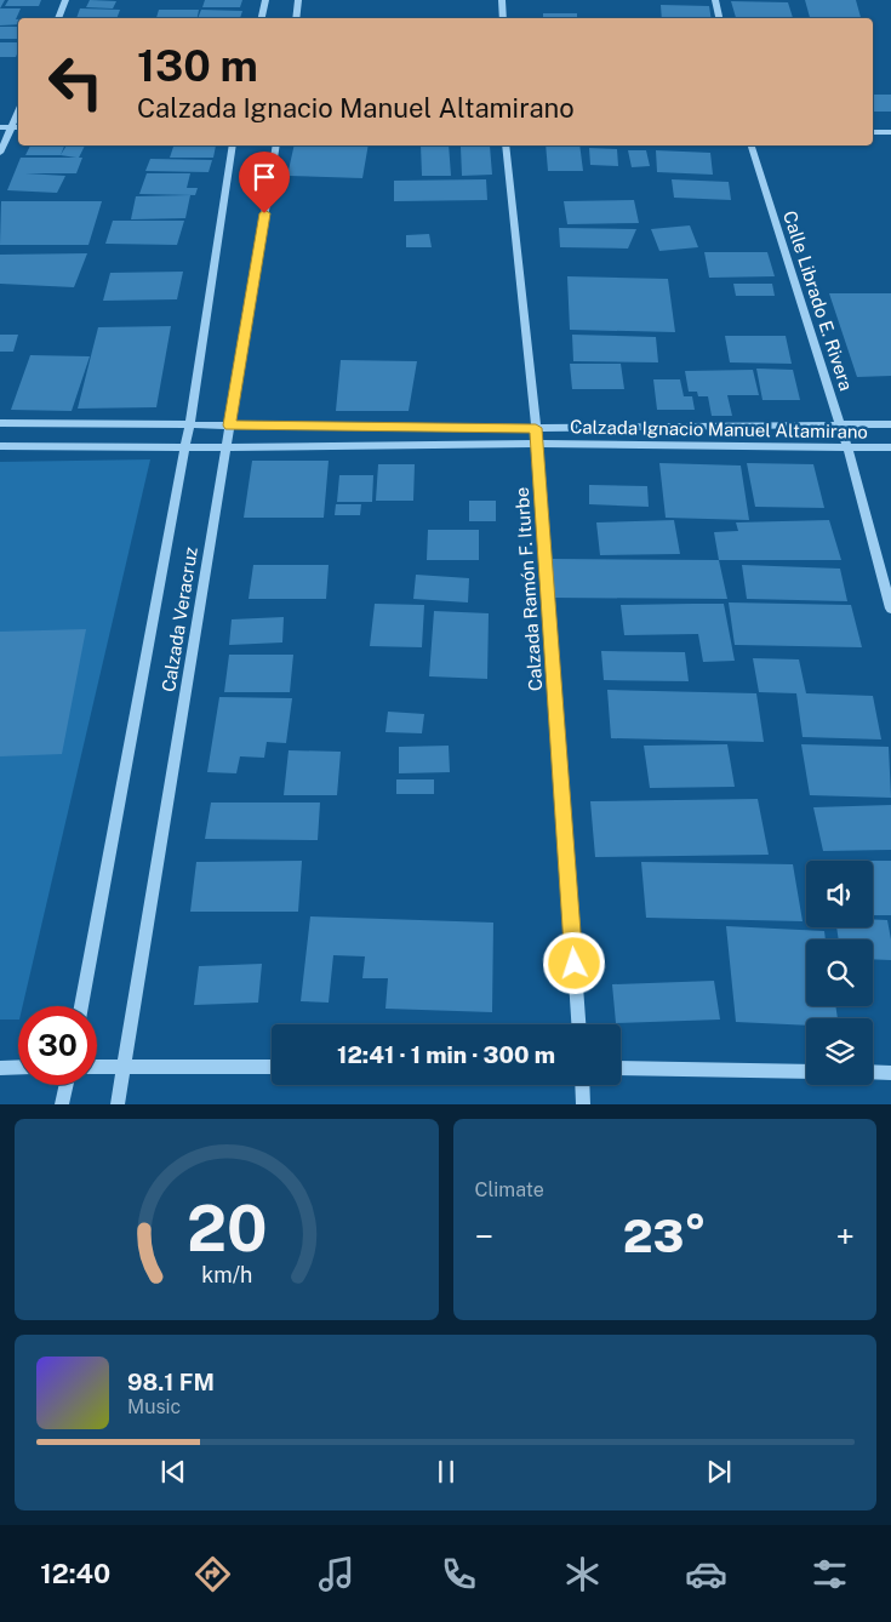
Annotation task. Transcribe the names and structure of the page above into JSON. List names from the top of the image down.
{
  "streets": {
    "street": [
      "Calle Librado E. Rivera",
      "Calzada Ignacio Manuel Altamirano",
      "Calzada Ramón F. Iturbe",
      "Calzada Veracruz"
    ]
  },
  "crossings": [
    ["Calle Librado E. Rivera", "Calzada Ignacio Manuel Altamirano"],
    ["Calzada Ignacio Manuel Altamirano", "Calzada Ramón F. Iturbe"],
    ["Calzada Ignacio Manuel Altamirano", "Calzada Veracruz"]
  ],
  "page": {
    "turn": ["130 m", "Calzada Ignacio Manuel Altamirano"],
    "limit": "30",
    "trip": "12:41 · 1 min · 300 m",
    "tile": "Climate",
    "heat": ["−", "23°", "+"],
    "song": ["98.1 FM", "Music"],
    "tabs": "12:40",
    "gauge": ["20", "km/h"]
  }
}
